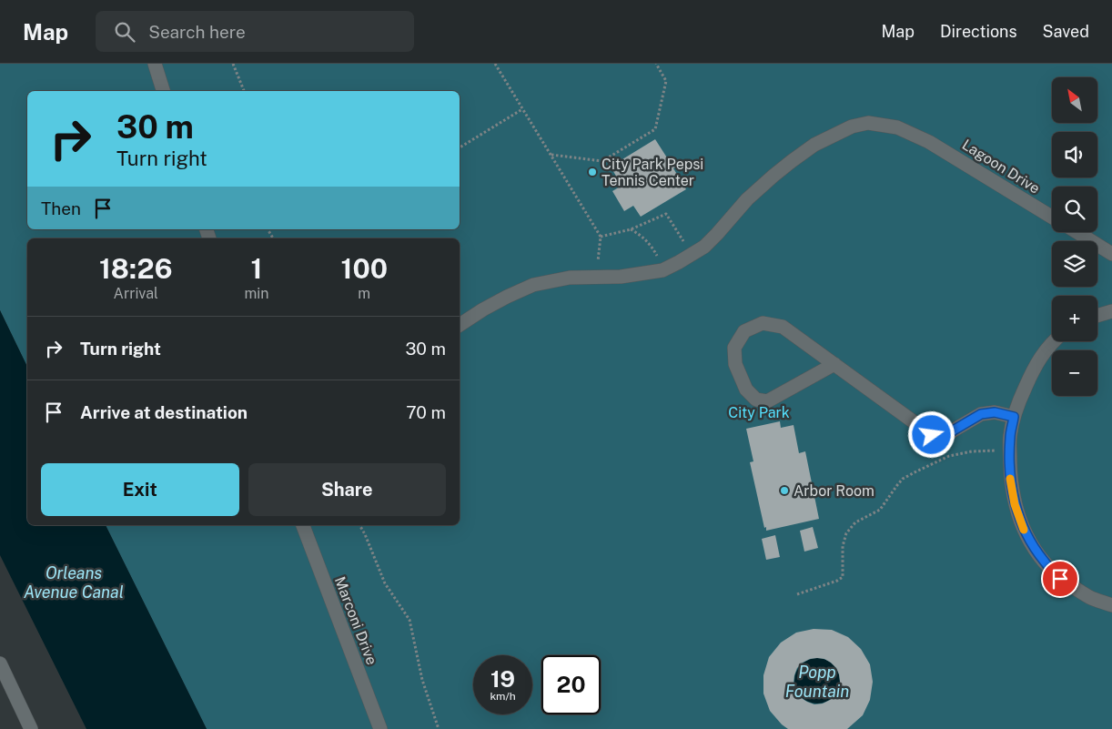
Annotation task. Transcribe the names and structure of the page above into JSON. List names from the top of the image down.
{
  "streets": {
    "street": ["Lagoon Drive", "Marconi Drive"]
  },
  "water": ["Orleans Avenue Canal", "Popp Fountain"],
  "parks": ["City Park"],
  "places": ["City Park Pepsi Tennis Center", "Arbor Room"],
  "north": "top left",
  "page": {
    "header": "Map",
    "search": "Search here",
    "nav": ["Map", "Directions", "Saved"],
    "map_buttons": ["+", "−"],
    "turn": ["30 m", "Turn right"],
    "then": "Then",
    "eta": [
      "18:26",
      "Arrival",
      "1",
      "min",
      "100",
      "m"
    ],
    "list": [
      {
        "name": "Turn right",
        "value": "30 m"
      },
      {
        "name": "Arrive at destination",
        "value": "70 m"
      }
    ],
    "buttons": ["Exit", "Share"],
    "speed": "19 km/h",
    "limit": "20"
  }
}
